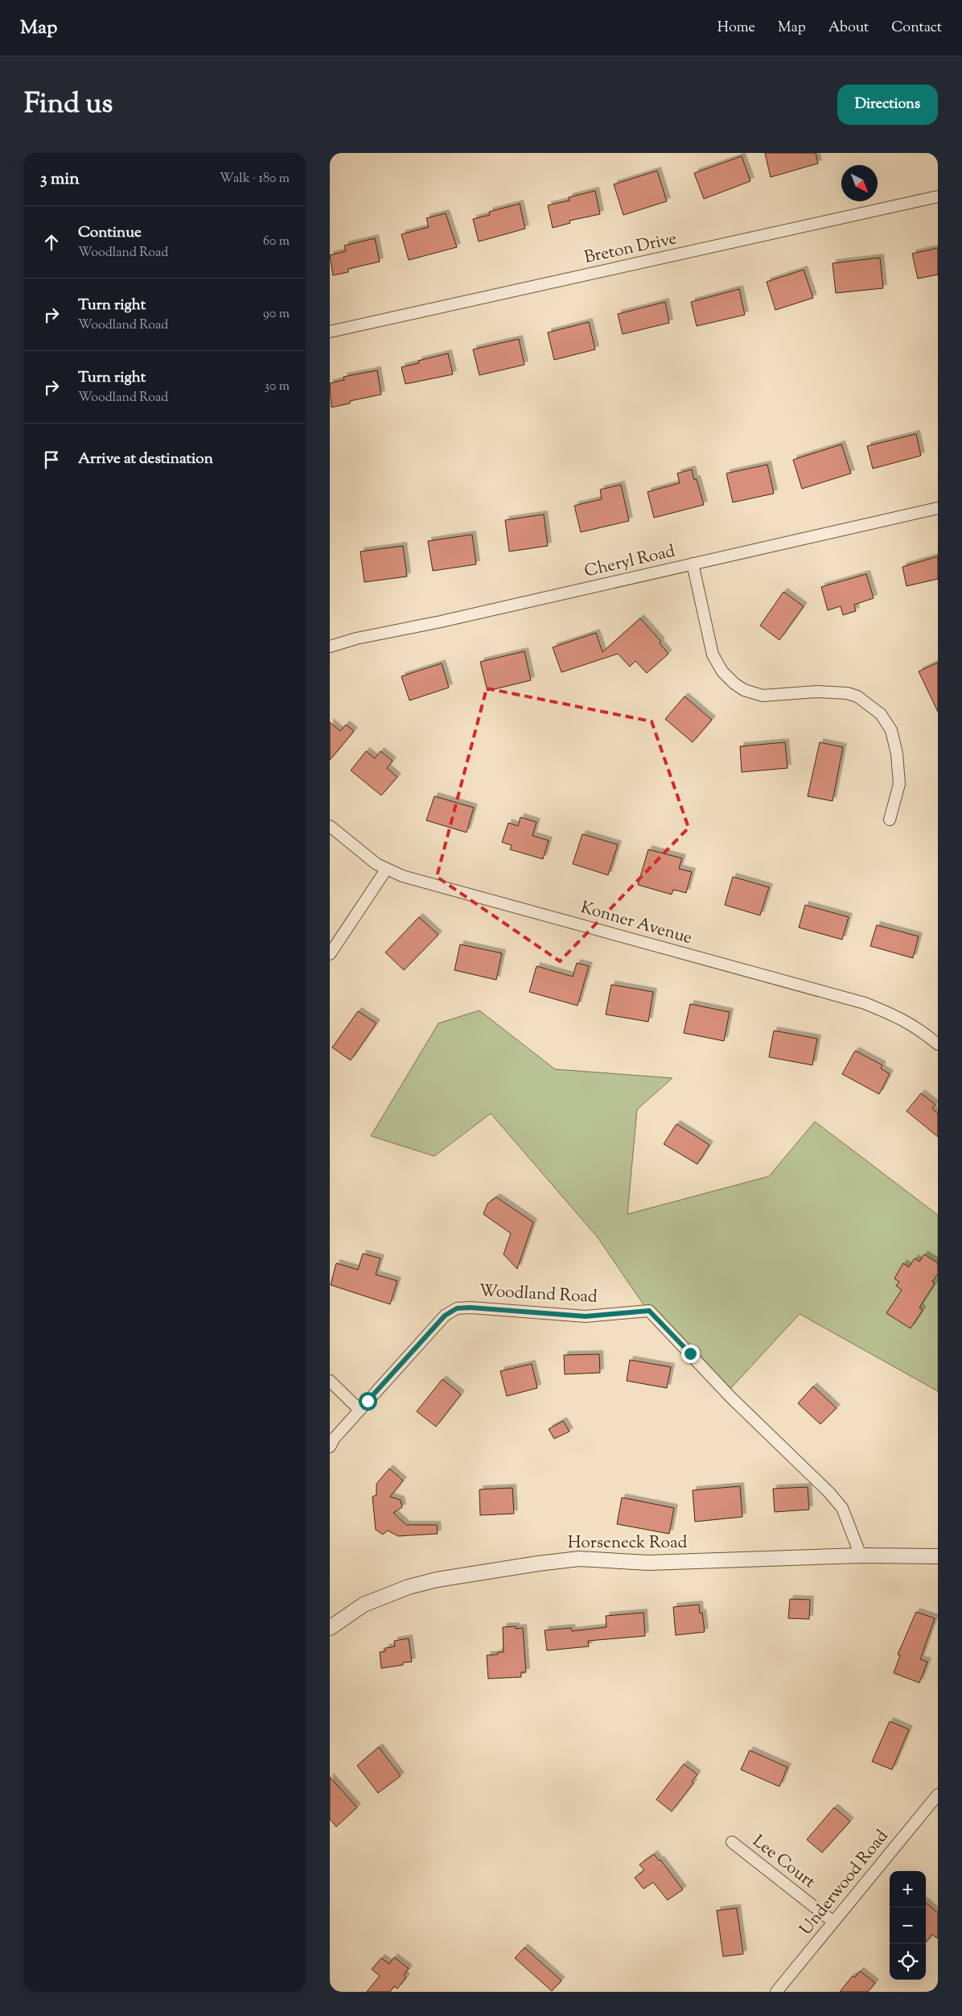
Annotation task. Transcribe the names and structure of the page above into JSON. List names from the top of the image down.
{
  "streets": {
    "street": [
      "Breton Drive",
      "Cheryl Road",
      "Konner Avenue",
      "Woodland Road",
      "Horseneck Road",
      "Lee Court",
      "Underwood Road"
    ]
  },
  "crossings": [
    ["Woodland Road", "Horseneck Road"],
    ["Lee Court", "Underwood Road"]
  ],
  "north": "bottom right",
  "page": {
    "header": "Map",
    "nav": [
      "Home",
      "Map",
      "About",
      "Contact"
    ],
    "title": "Find us",
    "buttons": "Directions",
    "heading": ["3 min", "Walk · 180 m"],
    "list": [
      ["Continue", "Woodland Road", "60 m"],
      ["Turn right", "Woodland Road", "90 m"],
      ["Turn right", "Woodland Road", "30 m"],
      "Arrive at destination"
    ],
    "map_buttons": ["+", "−"]
  }
}
